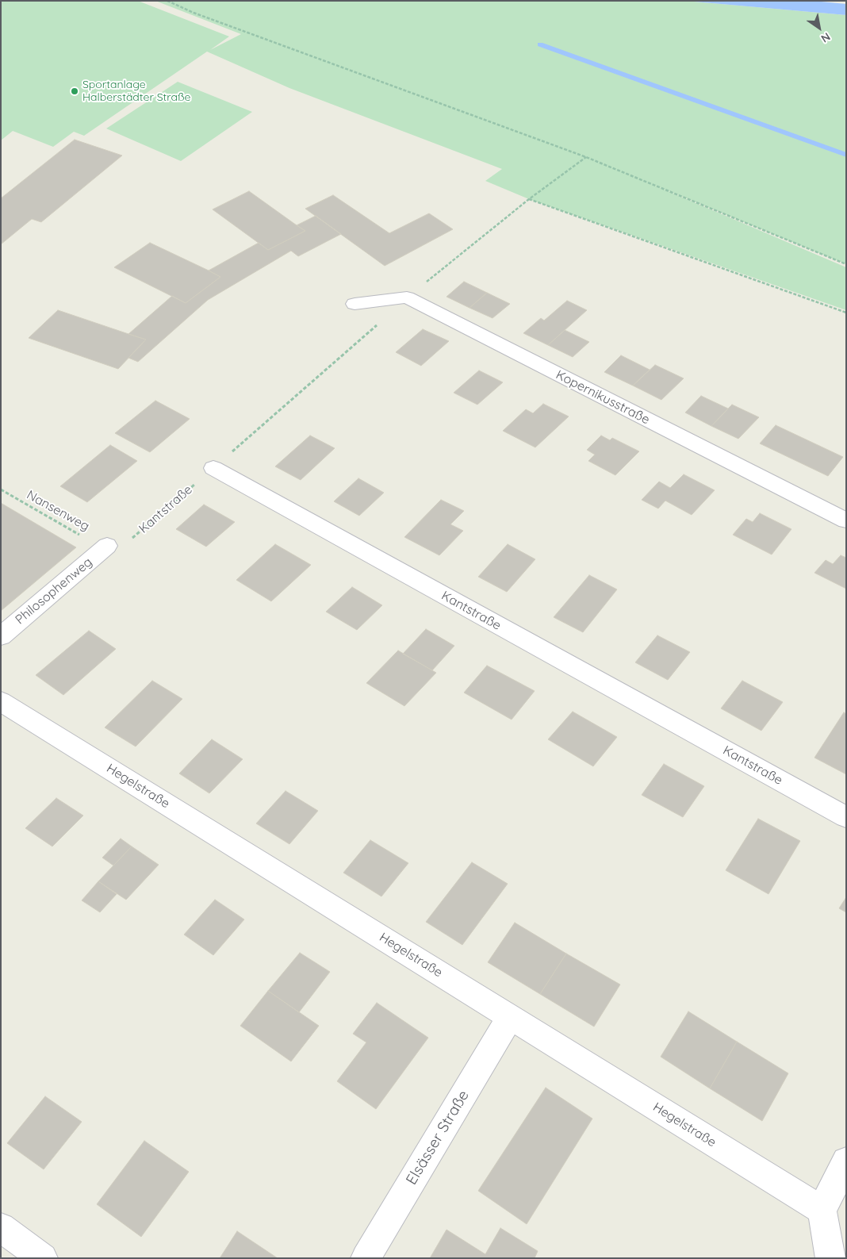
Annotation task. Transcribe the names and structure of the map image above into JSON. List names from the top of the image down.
{
  "streets": {
    "street": [
      "Kopernikusstraße",
      "Kantstraße",
      "Philosophenweg",
      "Hegelstraße",
      "Elsässer Straße"
    ],
    "path": ["Nansenweg"]
  },
  "crossings": [
    ["Kantstraße", "Nansenweg"],
    ["Kantstraße", "Philosophenweg"],
    ["Nansenweg", "Philosophenweg"],
    ["Hegelstraße", "Elsässer Straße"]
  ],
  "places": ["Sportanlage Halberstädter Straße"],
  "north": "bottom right"
}
